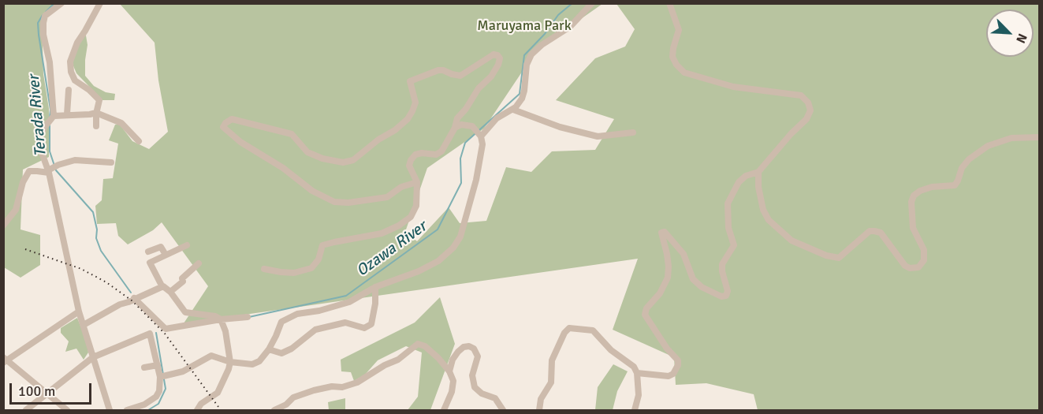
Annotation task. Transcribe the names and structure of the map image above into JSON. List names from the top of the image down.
{
  "water": ["Terada River", "Ozawa River"],
  "parks": ["Maruyama Park"],
  "scale_bar": "100 m",
  "north": "bottom right"
}
